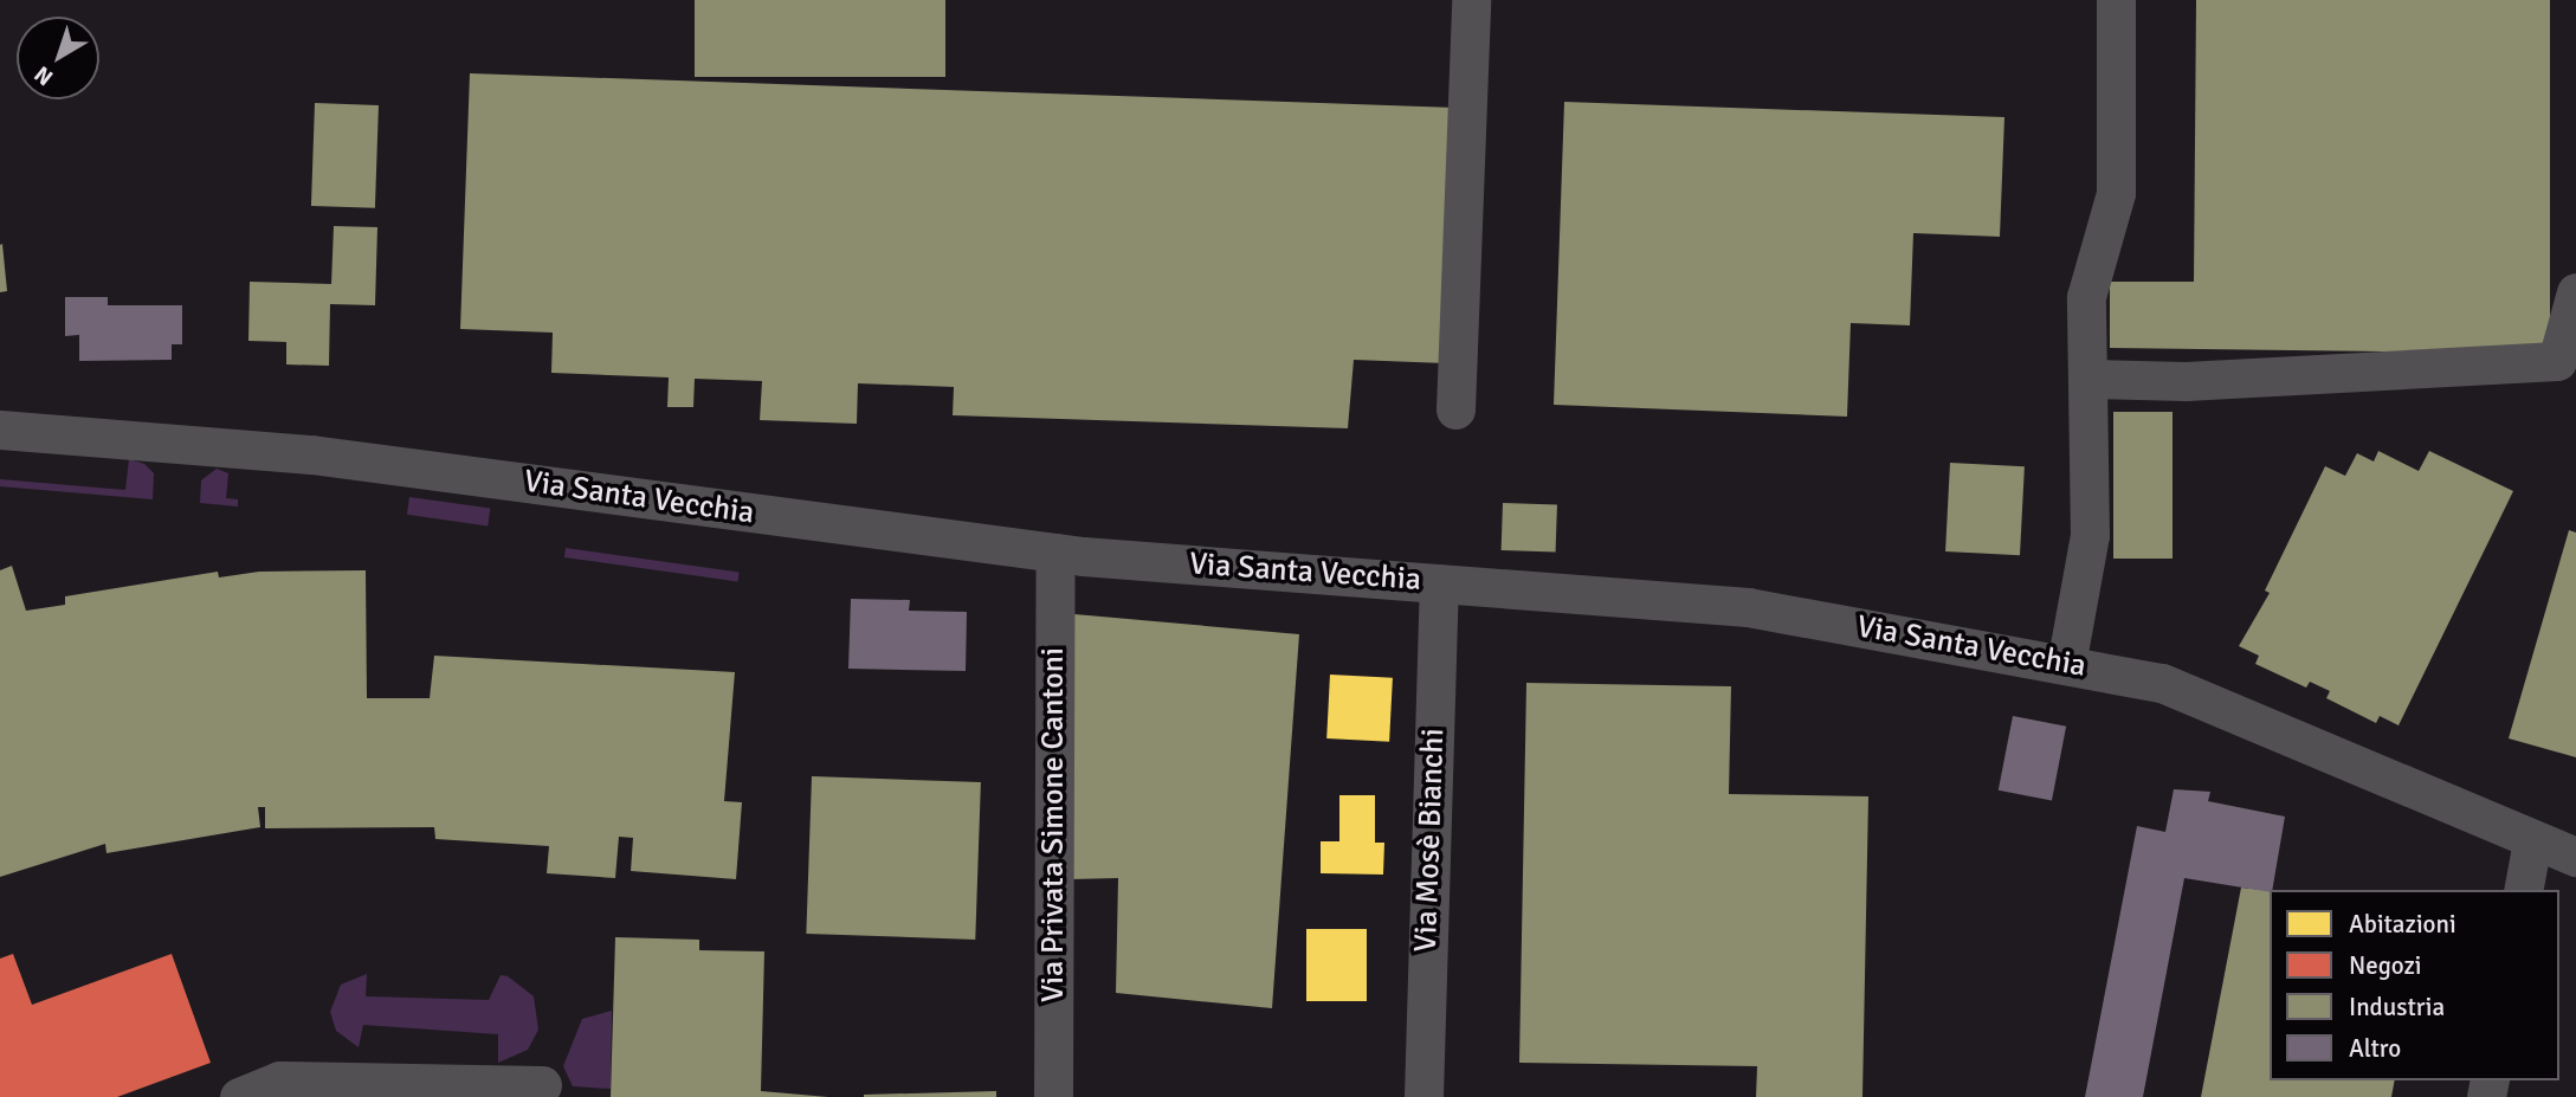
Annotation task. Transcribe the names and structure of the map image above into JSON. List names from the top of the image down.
{
  "streets": {
    "street": ["Via Santa Vecchia", "Via Privata Simone Cantoni", "Via Mosè Bianchi"]
  },
  "crossings": [
    ["Via Santa Vecchia", "Via Privata Simone Cantoni"],
    ["Via Santa Vecchia", "Via Mosè Bianchi"]
  ],
  "legend": [
    "Abitazioni",
    "Negozi",
    "Industria",
    "Altro"
  ],
  "north": "bottom left"
}
